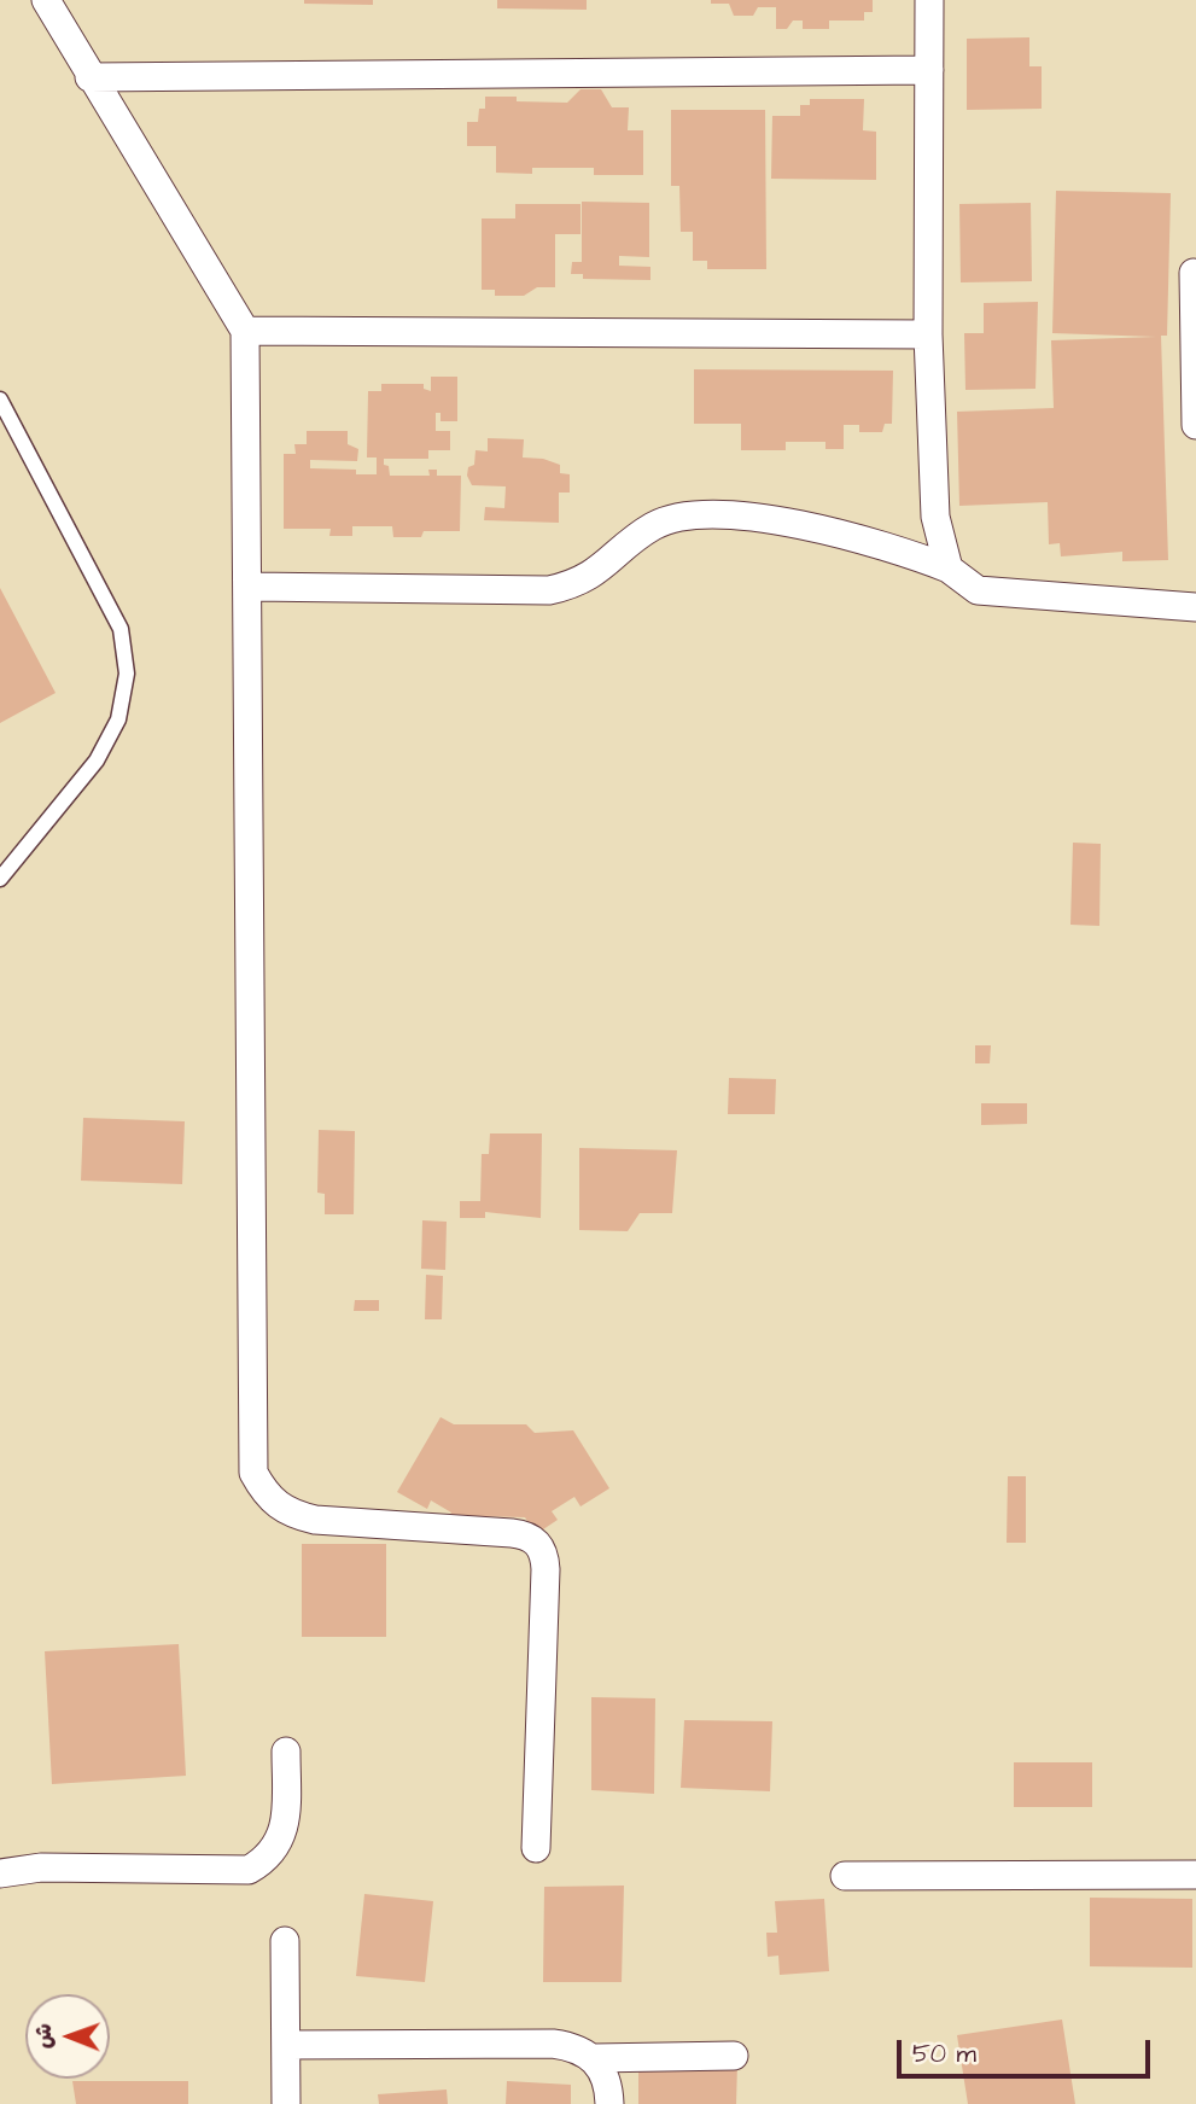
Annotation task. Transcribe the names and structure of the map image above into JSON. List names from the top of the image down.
{
  "scale_bar": "50 m",
  "north": "left"
}
